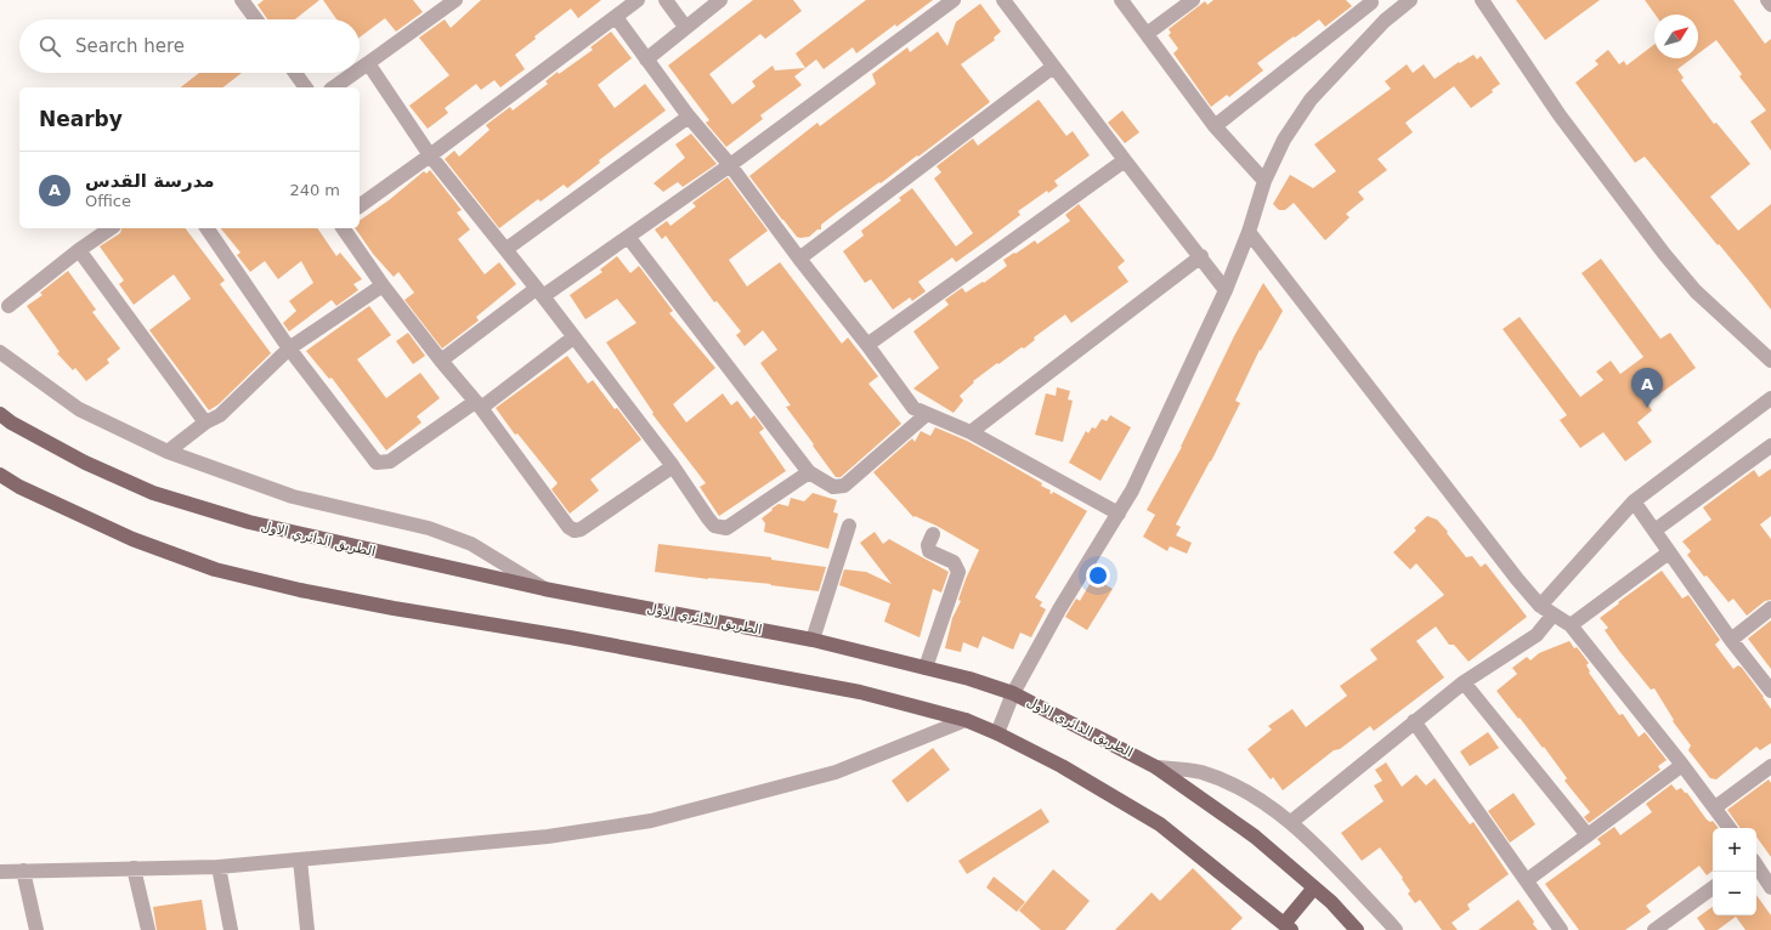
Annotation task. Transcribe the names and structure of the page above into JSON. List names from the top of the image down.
{
  "streets": {
    "main road": ["الطريق الدائري الاول"]
  },
  "north": "top right",
  "page": {
    "search": "Search here",
    "heading": "Nearby",
    "list": [
      {
        "mark": "A",
        "name": "مدرسة القدس",
        "note": "Office",
        "value": "240 m"
      }
    ],
    "pins": "A",
    "map_buttons": ["+", "−"]
  }
}
